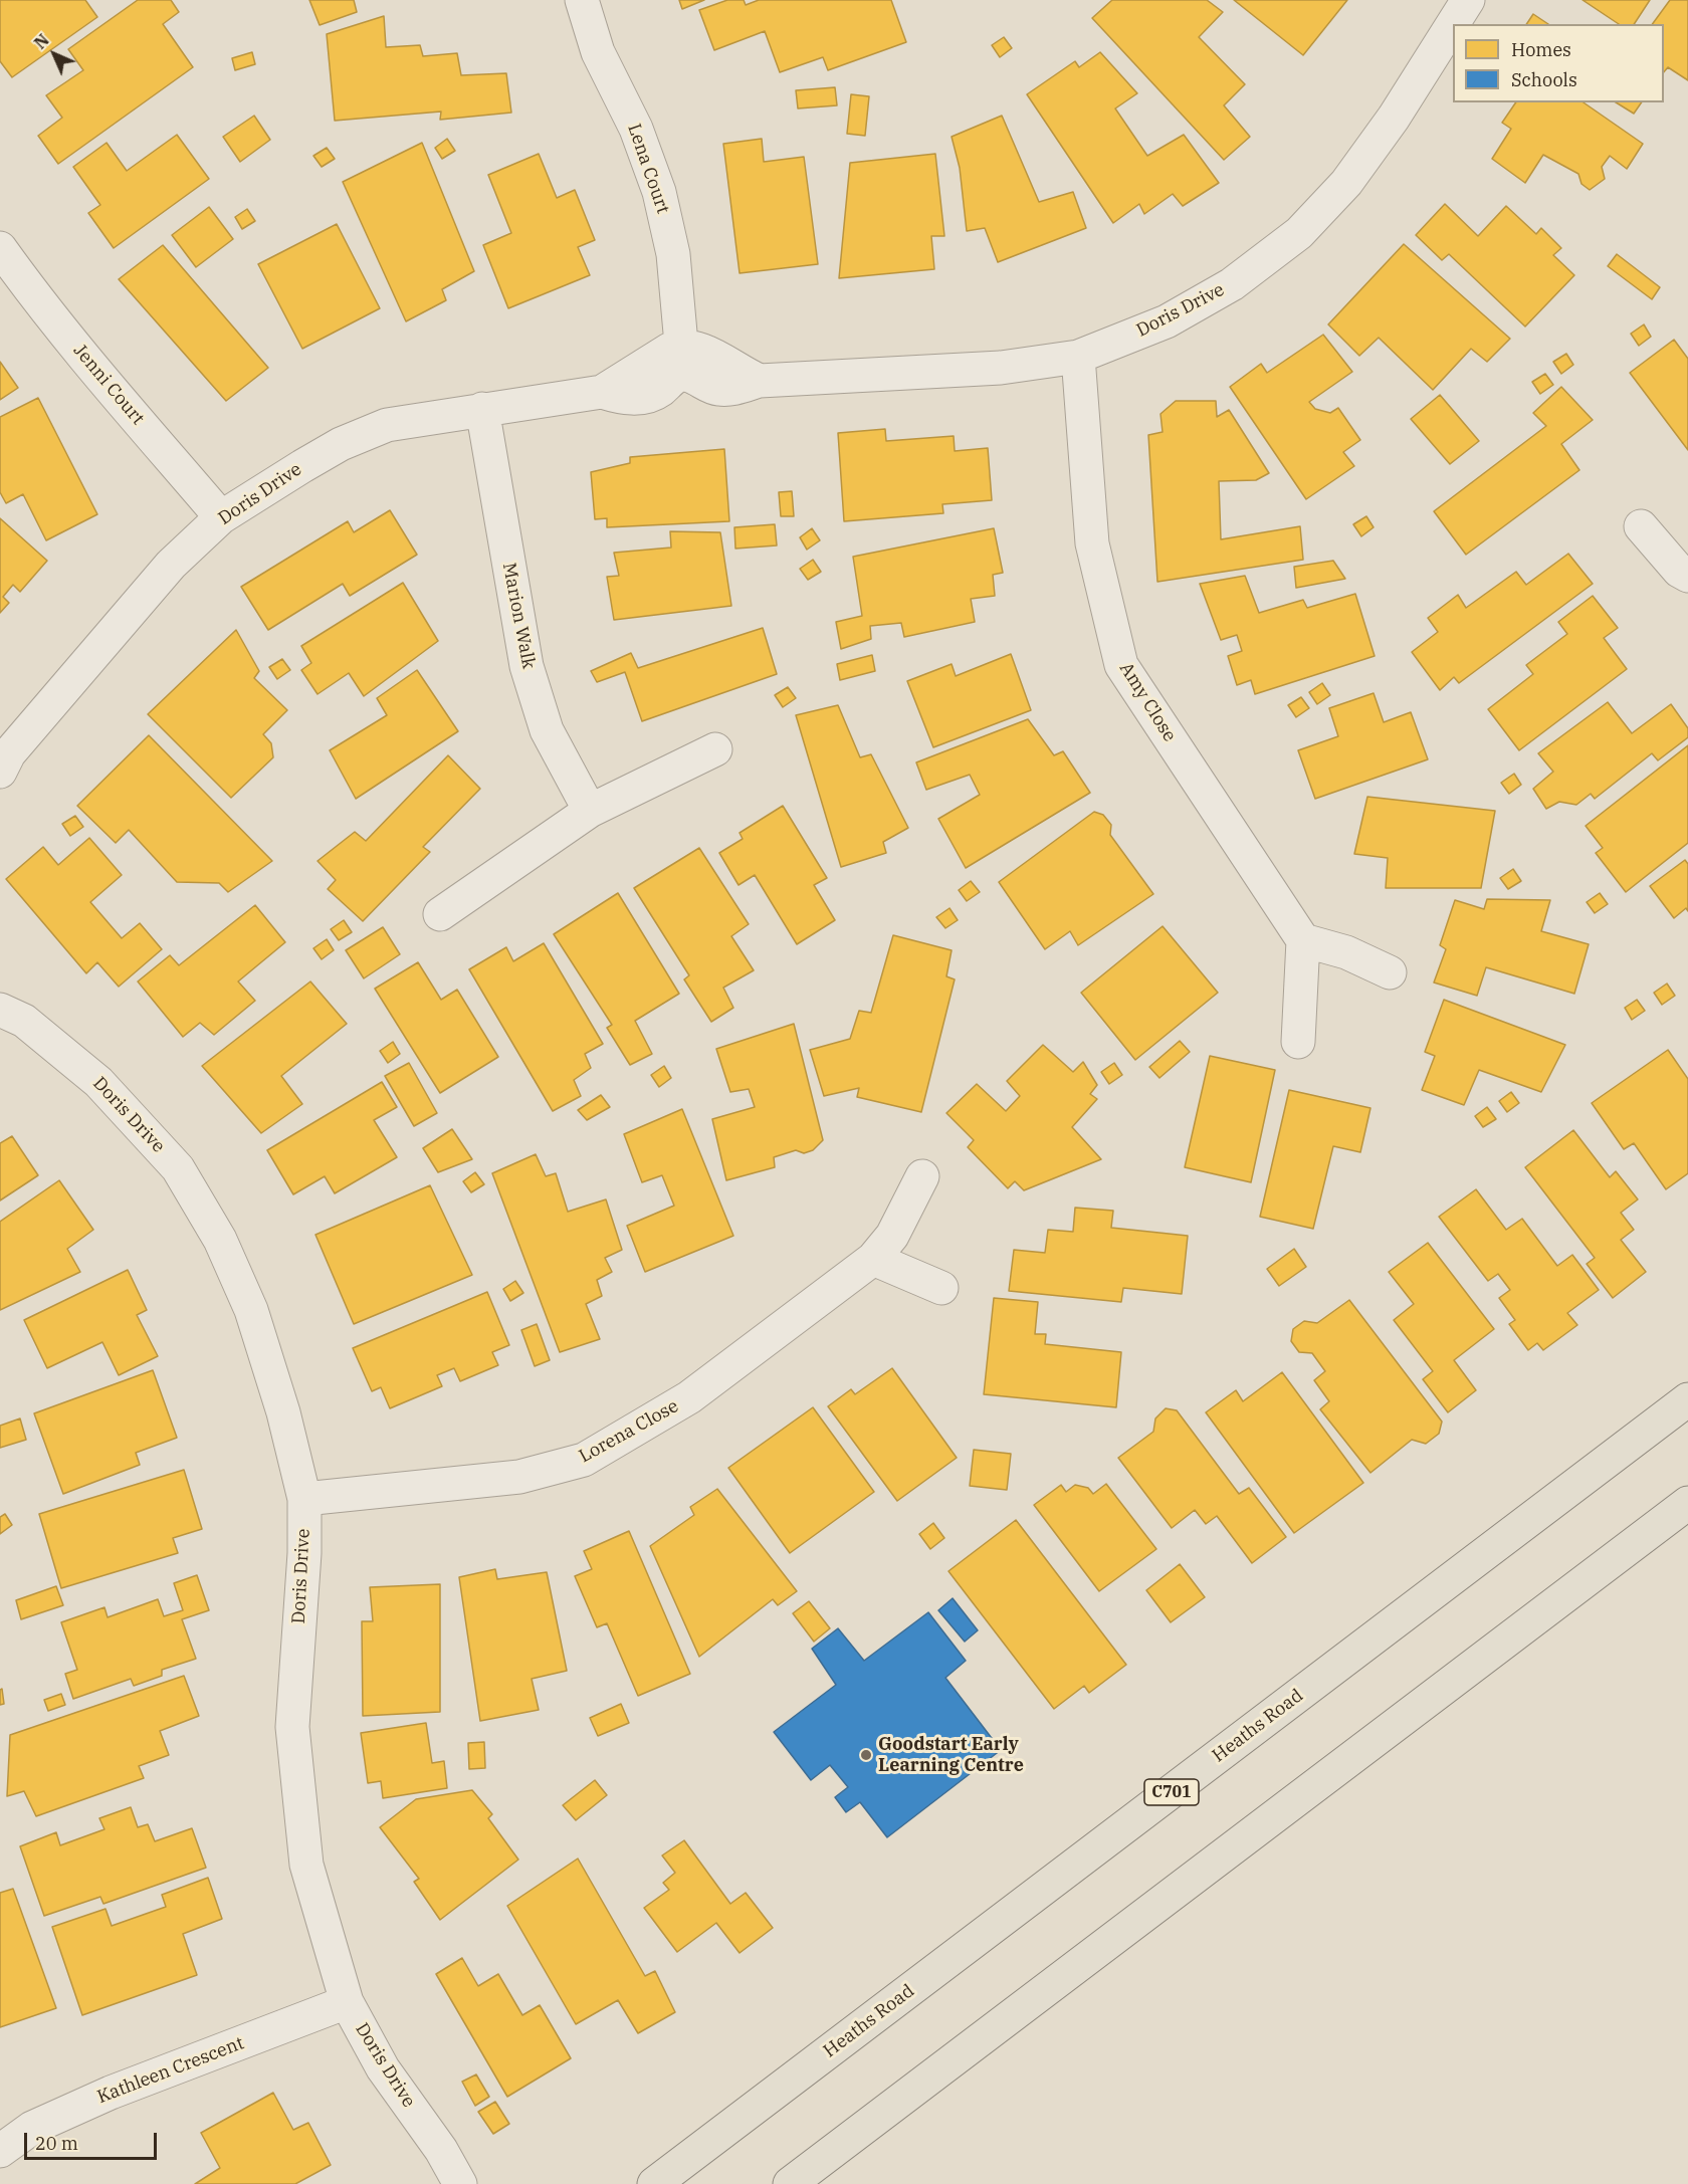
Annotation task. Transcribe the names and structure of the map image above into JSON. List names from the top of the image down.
{
  "streets": {
    "main road": ["Heaths Road", "C701"],
    "street": [
      "Lena Court",
      "Doris Drive",
      "Jenni Court",
      "Marion Walk",
      "Amy Close",
      "Lorena Close",
      "Kathleen Crescent"
    ]
  },
  "crossings": [
    ["Lena Court", "Doris Drive"],
    ["Doris Drive", "Jenni Court"],
    ["Doris Drive", "Marion Walk"],
    ["Doris Drive", "Amy Close"],
    ["Doris Drive", "Lorena Close"],
    ["Doris Drive", "Kathleen Crescent"]
  ],
  "places": ["Goodstart Early Learning Centre"],
  "legend": ["Homes", "Schools"],
  "scale_bar": "20 m",
  "north": "top left"
}
